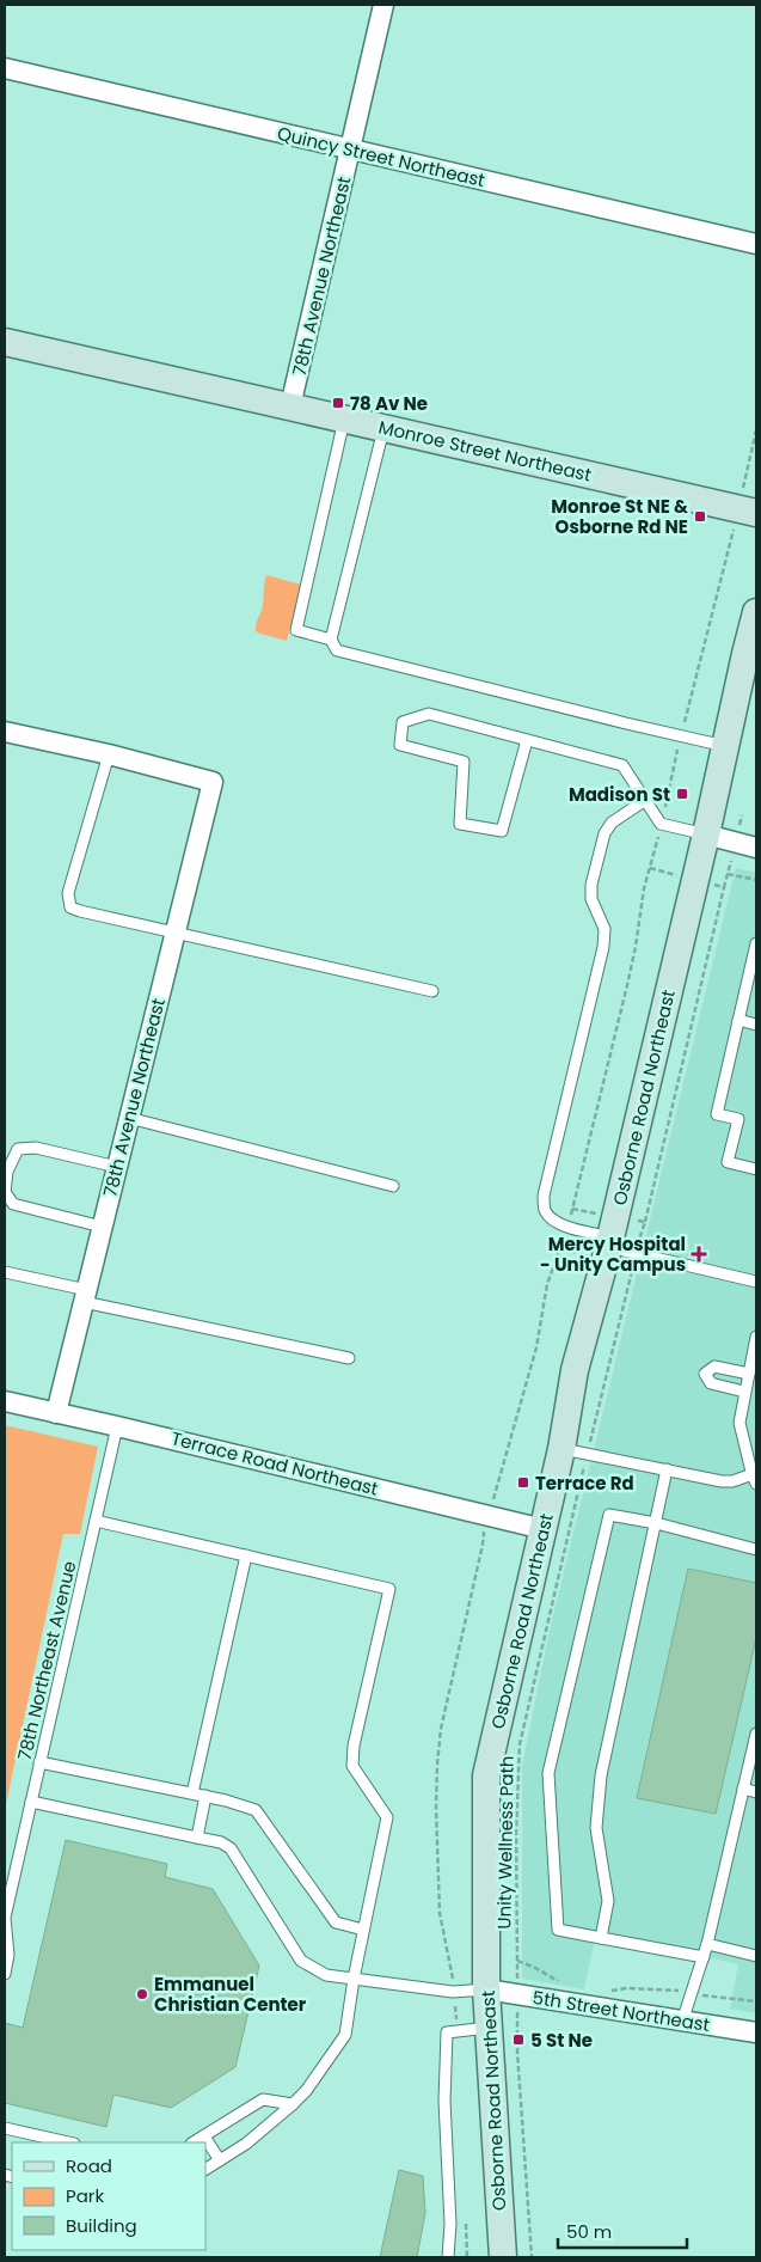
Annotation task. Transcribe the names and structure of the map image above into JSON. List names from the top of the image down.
{
  "streets": {
    "street": [
      "Quincy Street Northeast",
      "78th Avenue Northeast",
      "Monroe Street Northeast",
      "Osborne Road Northeast",
      "Terrace Road Northeast",
      "5th Street Northeast"
    ],
    "lane": ["78th Northeast Avenue"],
    "path": ["Unity Wellness Path"]
  },
  "crossings": [
    ["Quincy Street Northeast", "78th Avenue Northeast"],
    ["78th Avenue Northeast", "Monroe Street Northeast"],
    ["78th Avenue Northeast", "Terrace Road Northeast"],
    ["Osborne Road Northeast", "Terrace Road Northeast"],
    ["Osborne Road Northeast", "Unity Wellness Path"],
    ["Osborne Road Northeast", "5th Street Northeast"],
    ["Terrace Road Northeast", "78th Northeast Avenue"],
    ["Unity Wellness Path", "5th Street Northeast"]
  ],
  "places": {
    "transit": [
      "78 Av Ne",
      "Monroe St NE & Osborne Rd NE",
      "Madison St",
      "Terrace Rd",
      "5 St Ne"
    ],
    "health": ["Mercy Hospital - Unity Campus"],
    "other": ["Emmanuel Christian Center"]
  },
  "legend": ["Road", "Park", "Building"],
  "scale_bar": "50 m"
}
